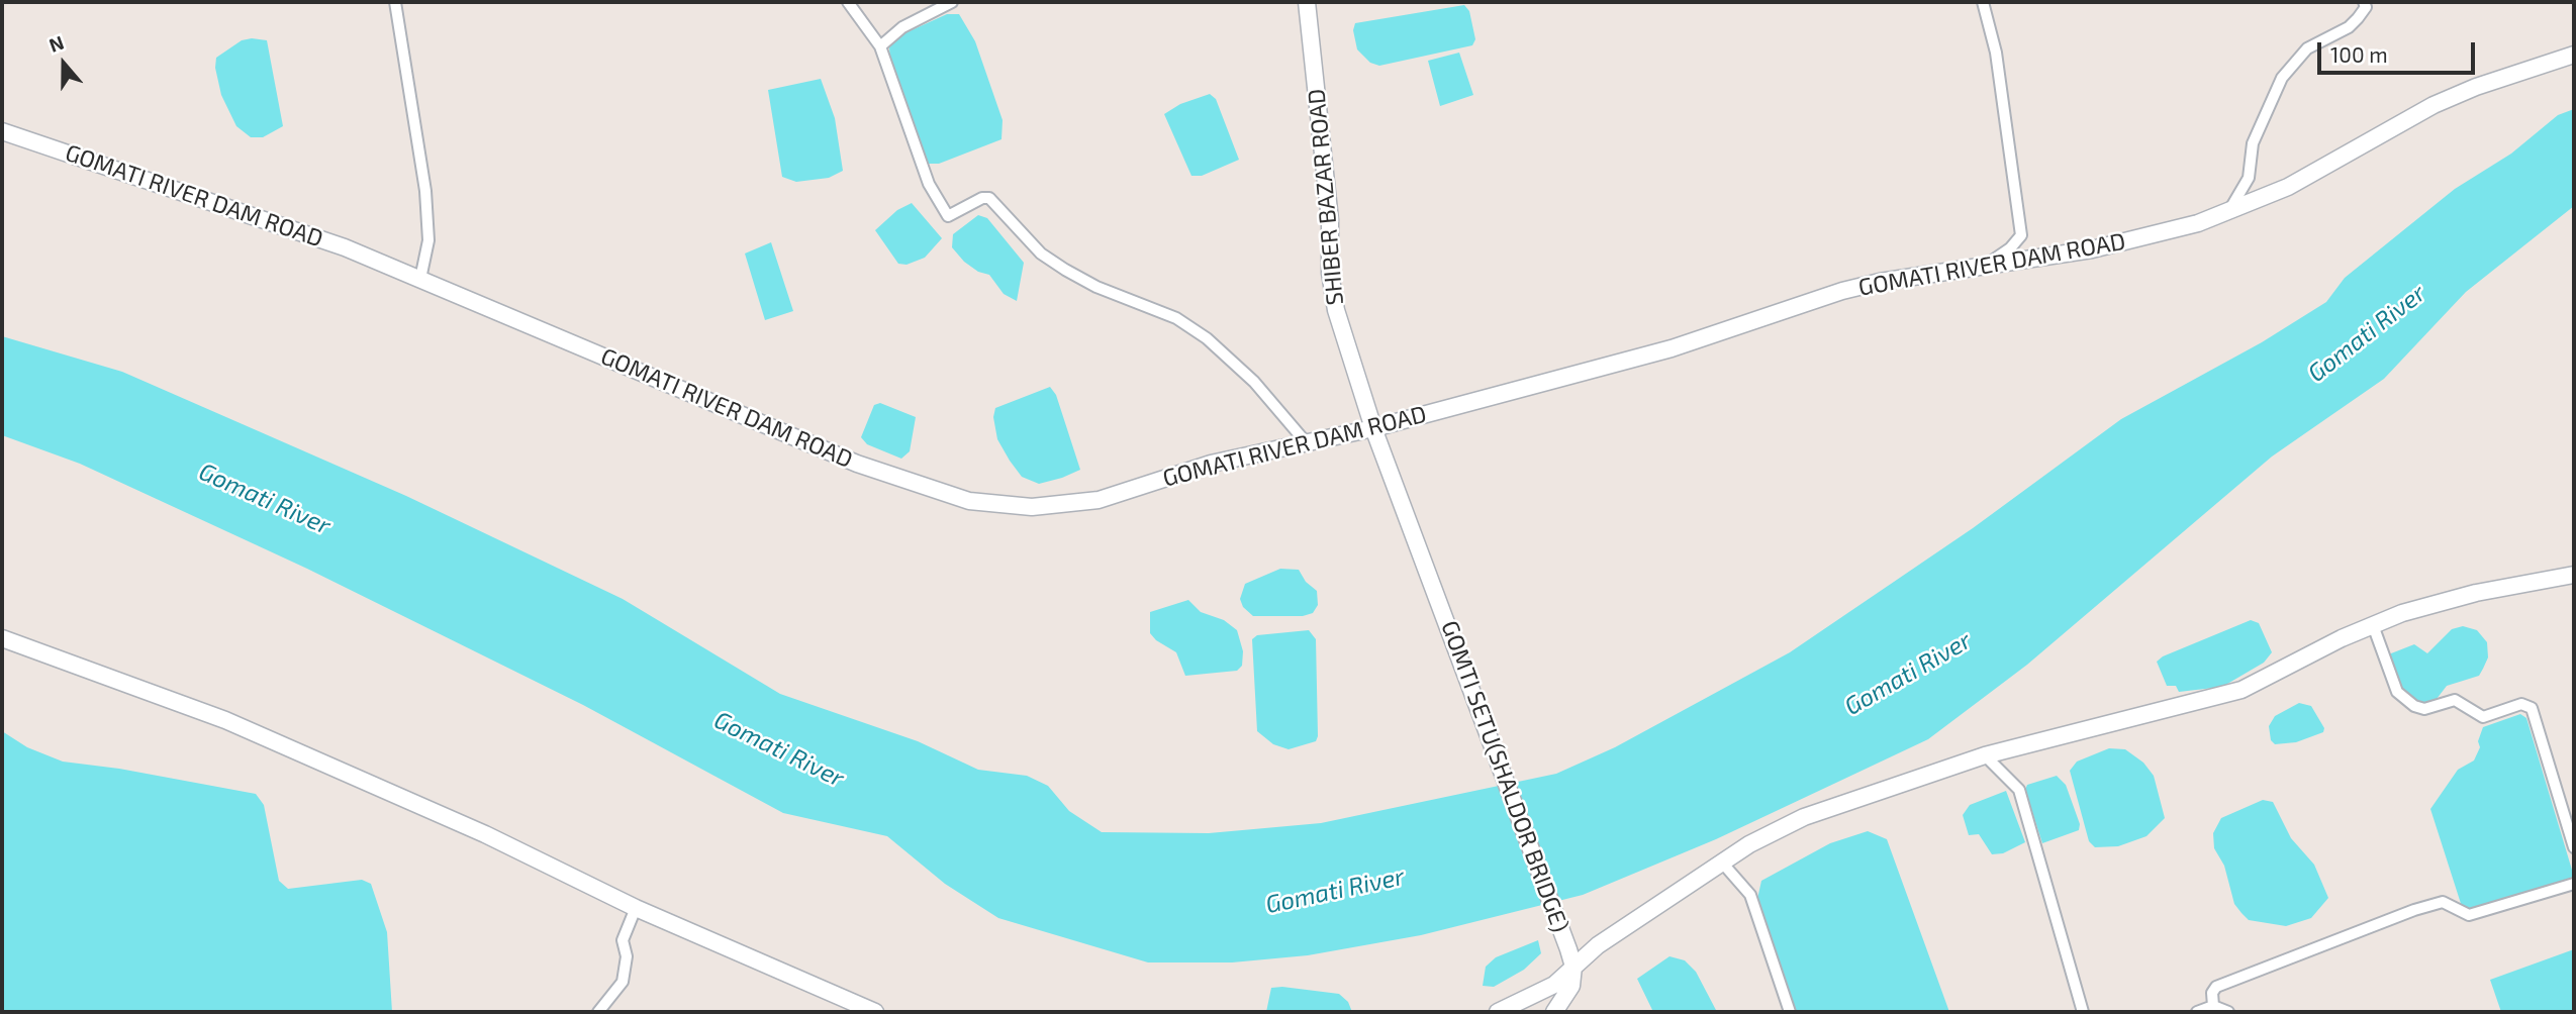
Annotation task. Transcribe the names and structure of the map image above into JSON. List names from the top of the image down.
{
  "streets": {
    "street": ["GOMATI RIVER DAM ROAD", "SHIBER BAZAR ROAD", "GOMTI SETU(SHALDOR BRIDGE)"]
  },
  "crossings": [
    ["GOMATI RIVER DAM ROAD", "SHIBER BAZAR ROAD"],
    ["SHIBER BAZAR ROAD", "GOMTI SETU(SHALDOR BRIDGE)"]
  ],
  "water": ["Gomati River"],
  "scale_bar": "100 m",
  "north": "top"
}
